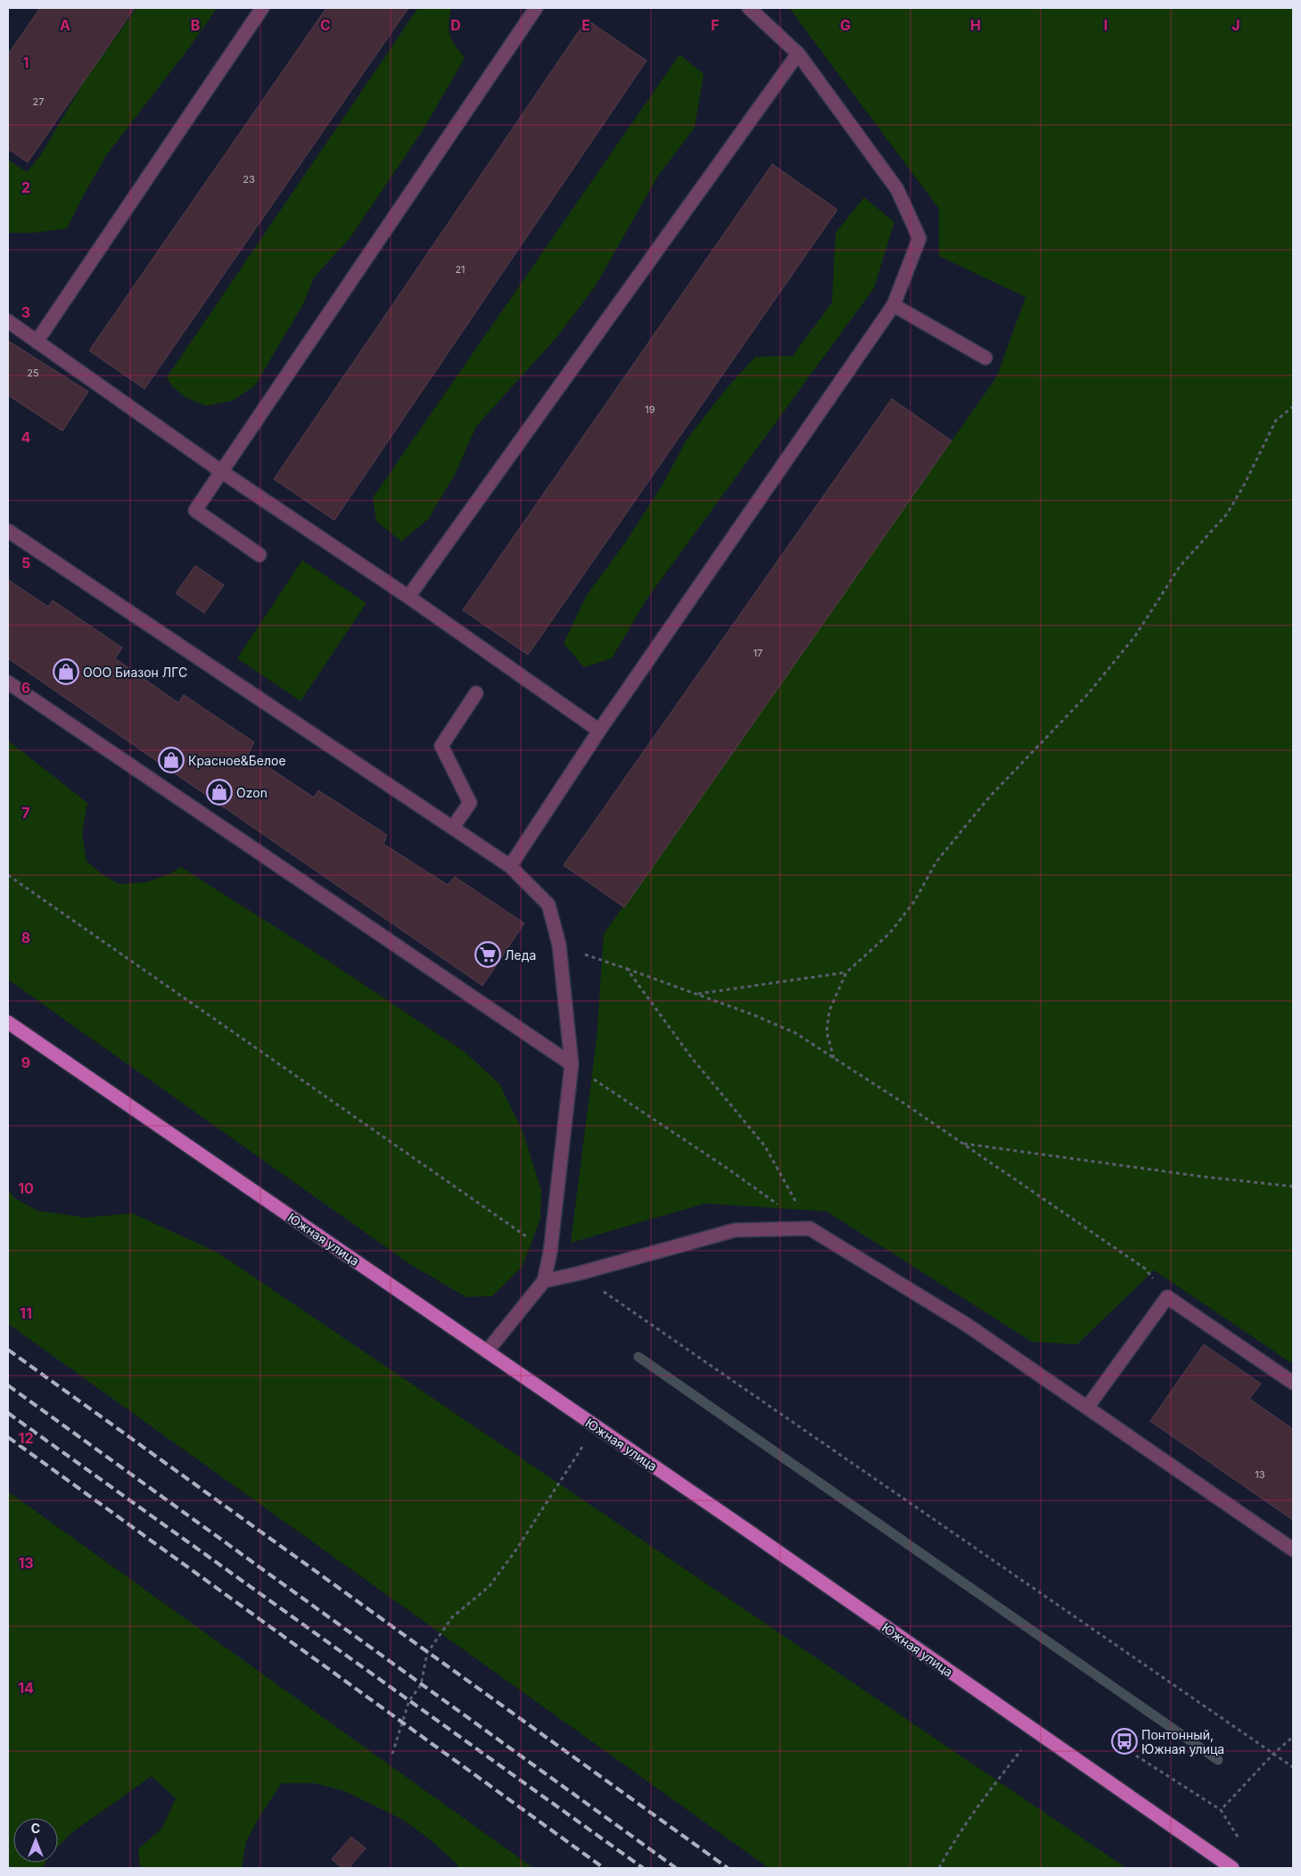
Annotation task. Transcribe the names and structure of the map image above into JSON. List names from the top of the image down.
{
  "streets": {
    "main road": ["Южная улица"]
  },
  "places": {
    "shop": ["ООО Биазон ЛГС", "Красное&Белое", "Ozon"],
    "supermarket": ["Леда"],
    "bus stop": ["Понтонный, Южная улица"]
  },
  "house_numbers": [
    "27",
    "23",
    "21",
    "25",
    "19",
    "17",
    "13"
  ],
  "north": "top",
  "grid": {
    "columns": [
      "A",
      "B",
      "C",
      "D",
      "E",
      "F",
      "G",
      "H",
      "I",
      "J"
    ],
    "rows": [
      "1",
      "2",
      "3",
      "4",
      "5",
      "6",
      "7",
      "8",
      "9",
      "10",
      "11",
      "12",
      "13",
      "14"
    ]
  }
}
